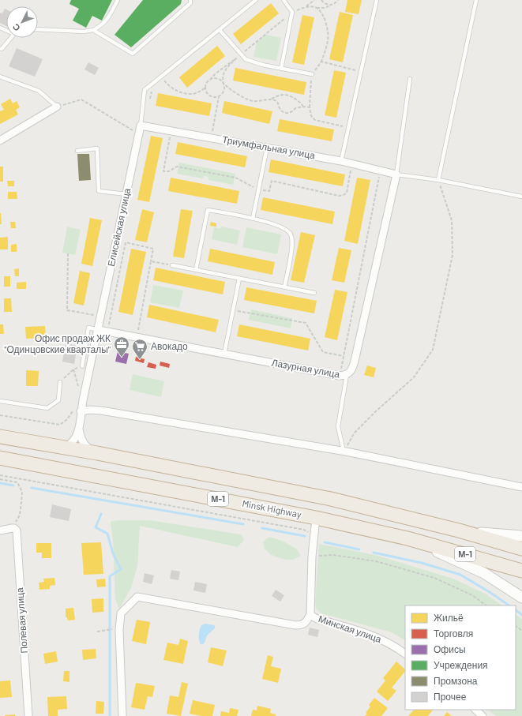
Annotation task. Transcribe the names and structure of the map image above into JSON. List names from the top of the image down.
{
  "streets": {
    "highway": ["М-1", "Minsk Highway"],
    "street": [
      "Триумфальная улица",
      "Елисейская улица",
      "Лазурная улица",
      "Полевая улица",
      "Минская улица"
    ]
  },
  "crossings": [
    ["Триумфальная улица", "Елисейская улица"],
    ["Триумфальная улица", "Лазурная улица"],
    ["Елисейская улица", "Лазурная улица"]
  ],
  "places": {
    "office": ["Офис продаж ЖК \"Одинцовские кварталы\""],
    "supermarket": ["Авокадо"]
  },
  "legend": [
    "Жильё",
    "Торговля",
    "Офисы",
    "Учреждения",
    "Промзона",
    "Прочее"
  ],
  "north": "bottom left"
}
